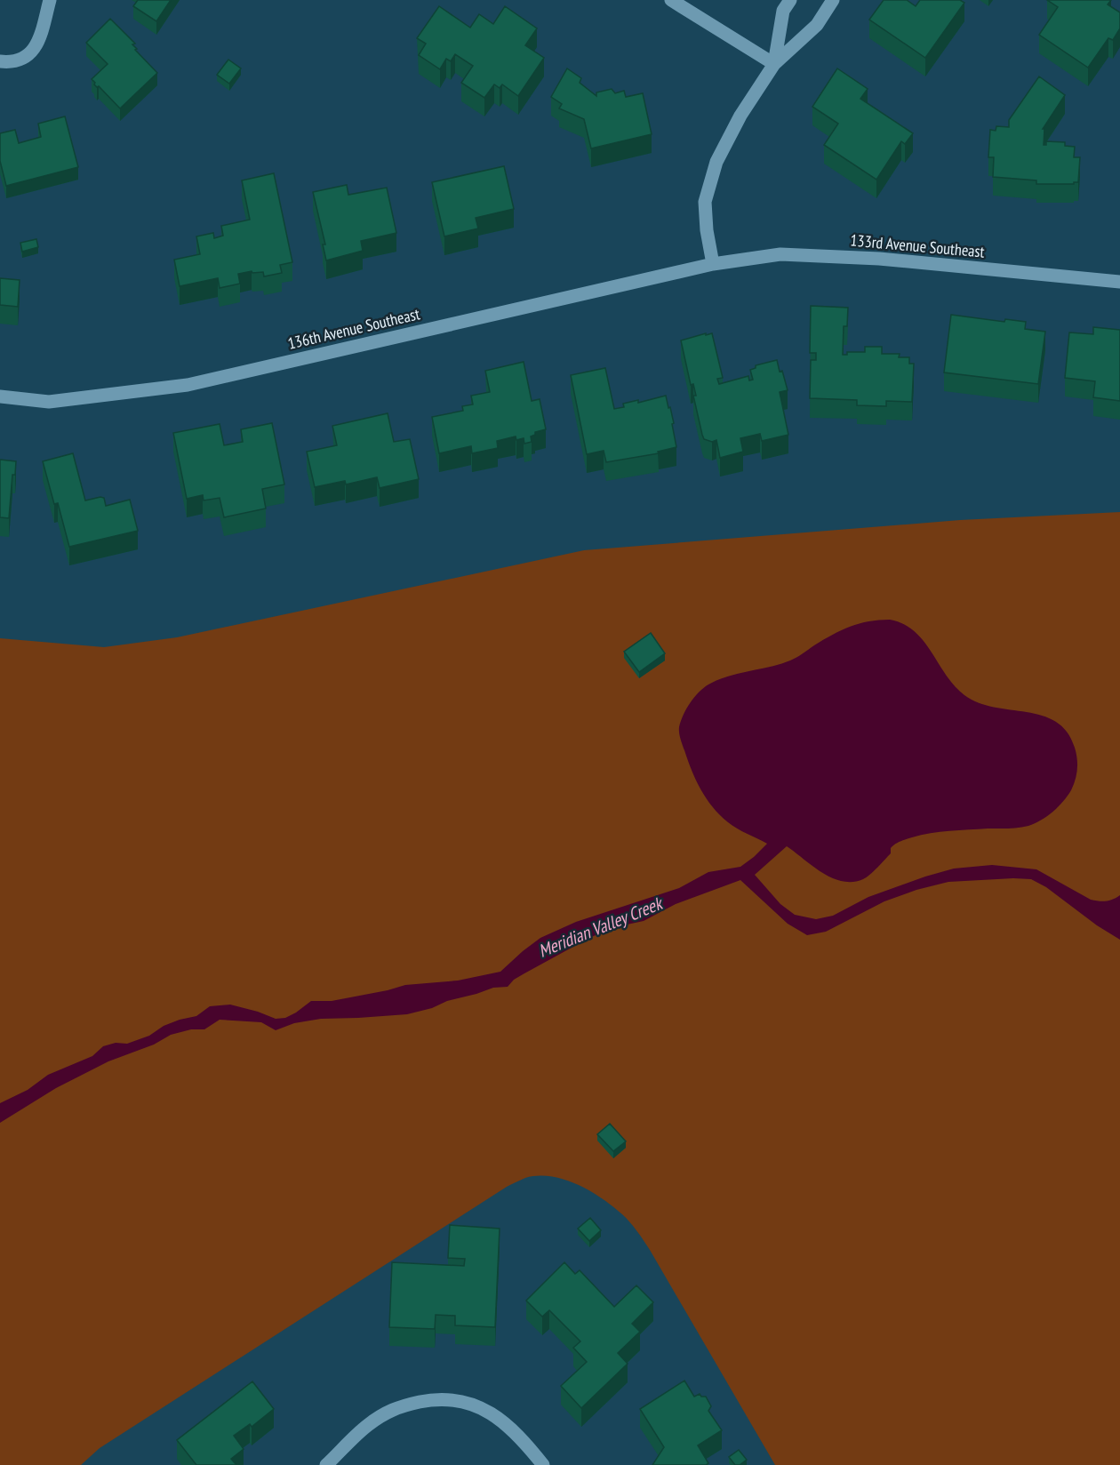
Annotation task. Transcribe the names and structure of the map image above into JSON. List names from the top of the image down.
{
  "streets": {
    "street": ["133rd Avenue Southeast", "136th Avenue Southeast"]
  },
  "crossings": [
    ["133rd Avenue Southeast", "136th Avenue Southeast"]
  ],
  "water": ["Meridian Valley Creek"]
}
